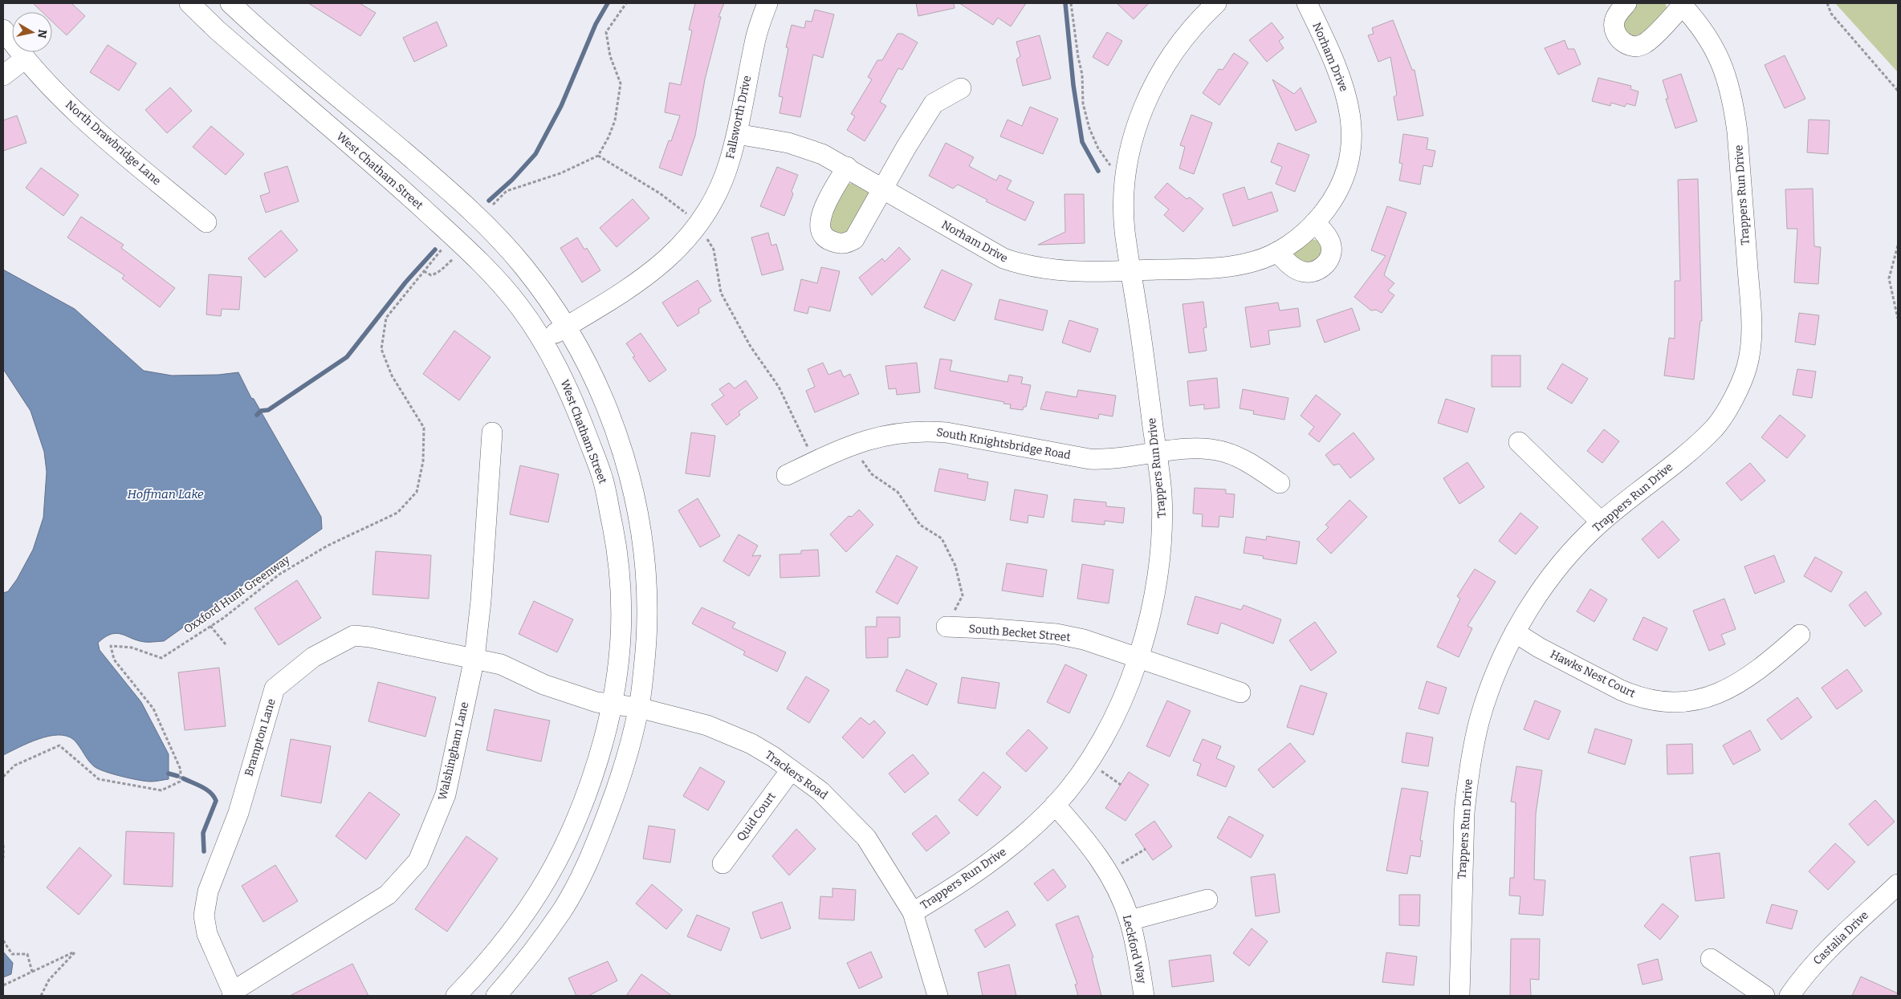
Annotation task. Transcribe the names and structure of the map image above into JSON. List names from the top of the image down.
{
  "streets": {
    "street": [
      "Norham Drive",
      "Fallsworth Drive",
      "North Drawbridge Lane",
      "West Chatham Street",
      "Trappers Run Drive",
      "South Knightsbridge Road",
      "South Becket Street",
      "Hawks Nest Court",
      "Brampton Lane",
      "Walshingham Lane",
      "Trackers Road",
      "Quid Court",
      "Castalia Drive",
      "Leckford Way"
    ],
    "path": ["Oxxford Hunt Greenway"]
  },
  "crossings": [
    ["Norham Drive", "Fallsworth Drive"],
    ["Norham Drive", "Trappers Run Drive"],
    ["Fallsworth Drive", "West Chatham Street"],
    ["West Chatham Street", "Brampton Lane"],
    ["Trappers Run Drive", "South Knightsbridge Road"],
    ["Trappers Run Drive", "South Becket Street"],
    ["Trappers Run Drive", "Hawks Nest Court"],
    ["Trappers Run Drive", "Trackers Road"],
    ["Trappers Run Drive", "Leckford Way"],
    ["Brampton Lane", "Walshingham Lane"],
    ["Brampton Lane", "Trackers Road"],
    ["Trackers Road", "Quid Court"]
  ],
  "water": ["Hoffman Lake"],
  "north": "right"
}
